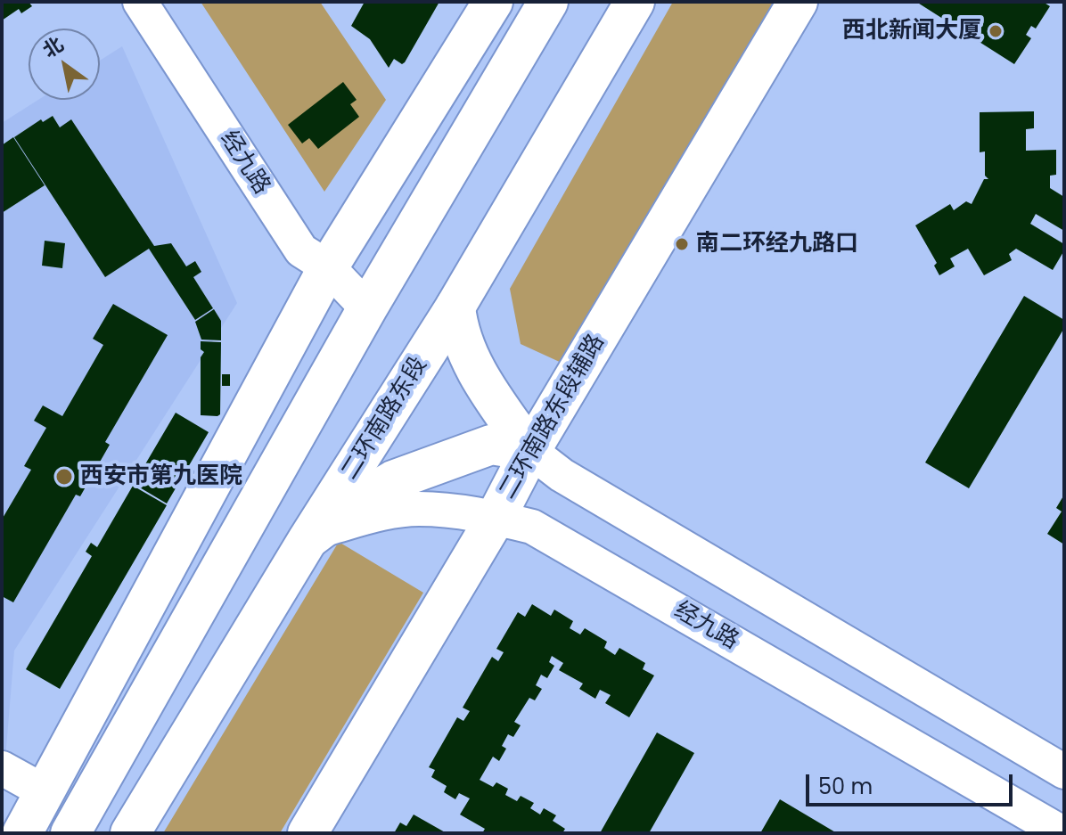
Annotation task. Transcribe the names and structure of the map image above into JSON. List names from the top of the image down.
{
  "streets": {
    "main road": ["二环南路东段辅路", "二环南路东段"],
    "street": ["经九路"]
  },
  "crossings": [
    ["经九路", "二环南路东段辅路"],
    ["经九路", "二环南路东段"]
  ],
  "places": ["西北新闻大厦", "南二环经九路口", "西安市第九医院"],
  "scale_bar": "50 m",
  "north": "top left"
}
